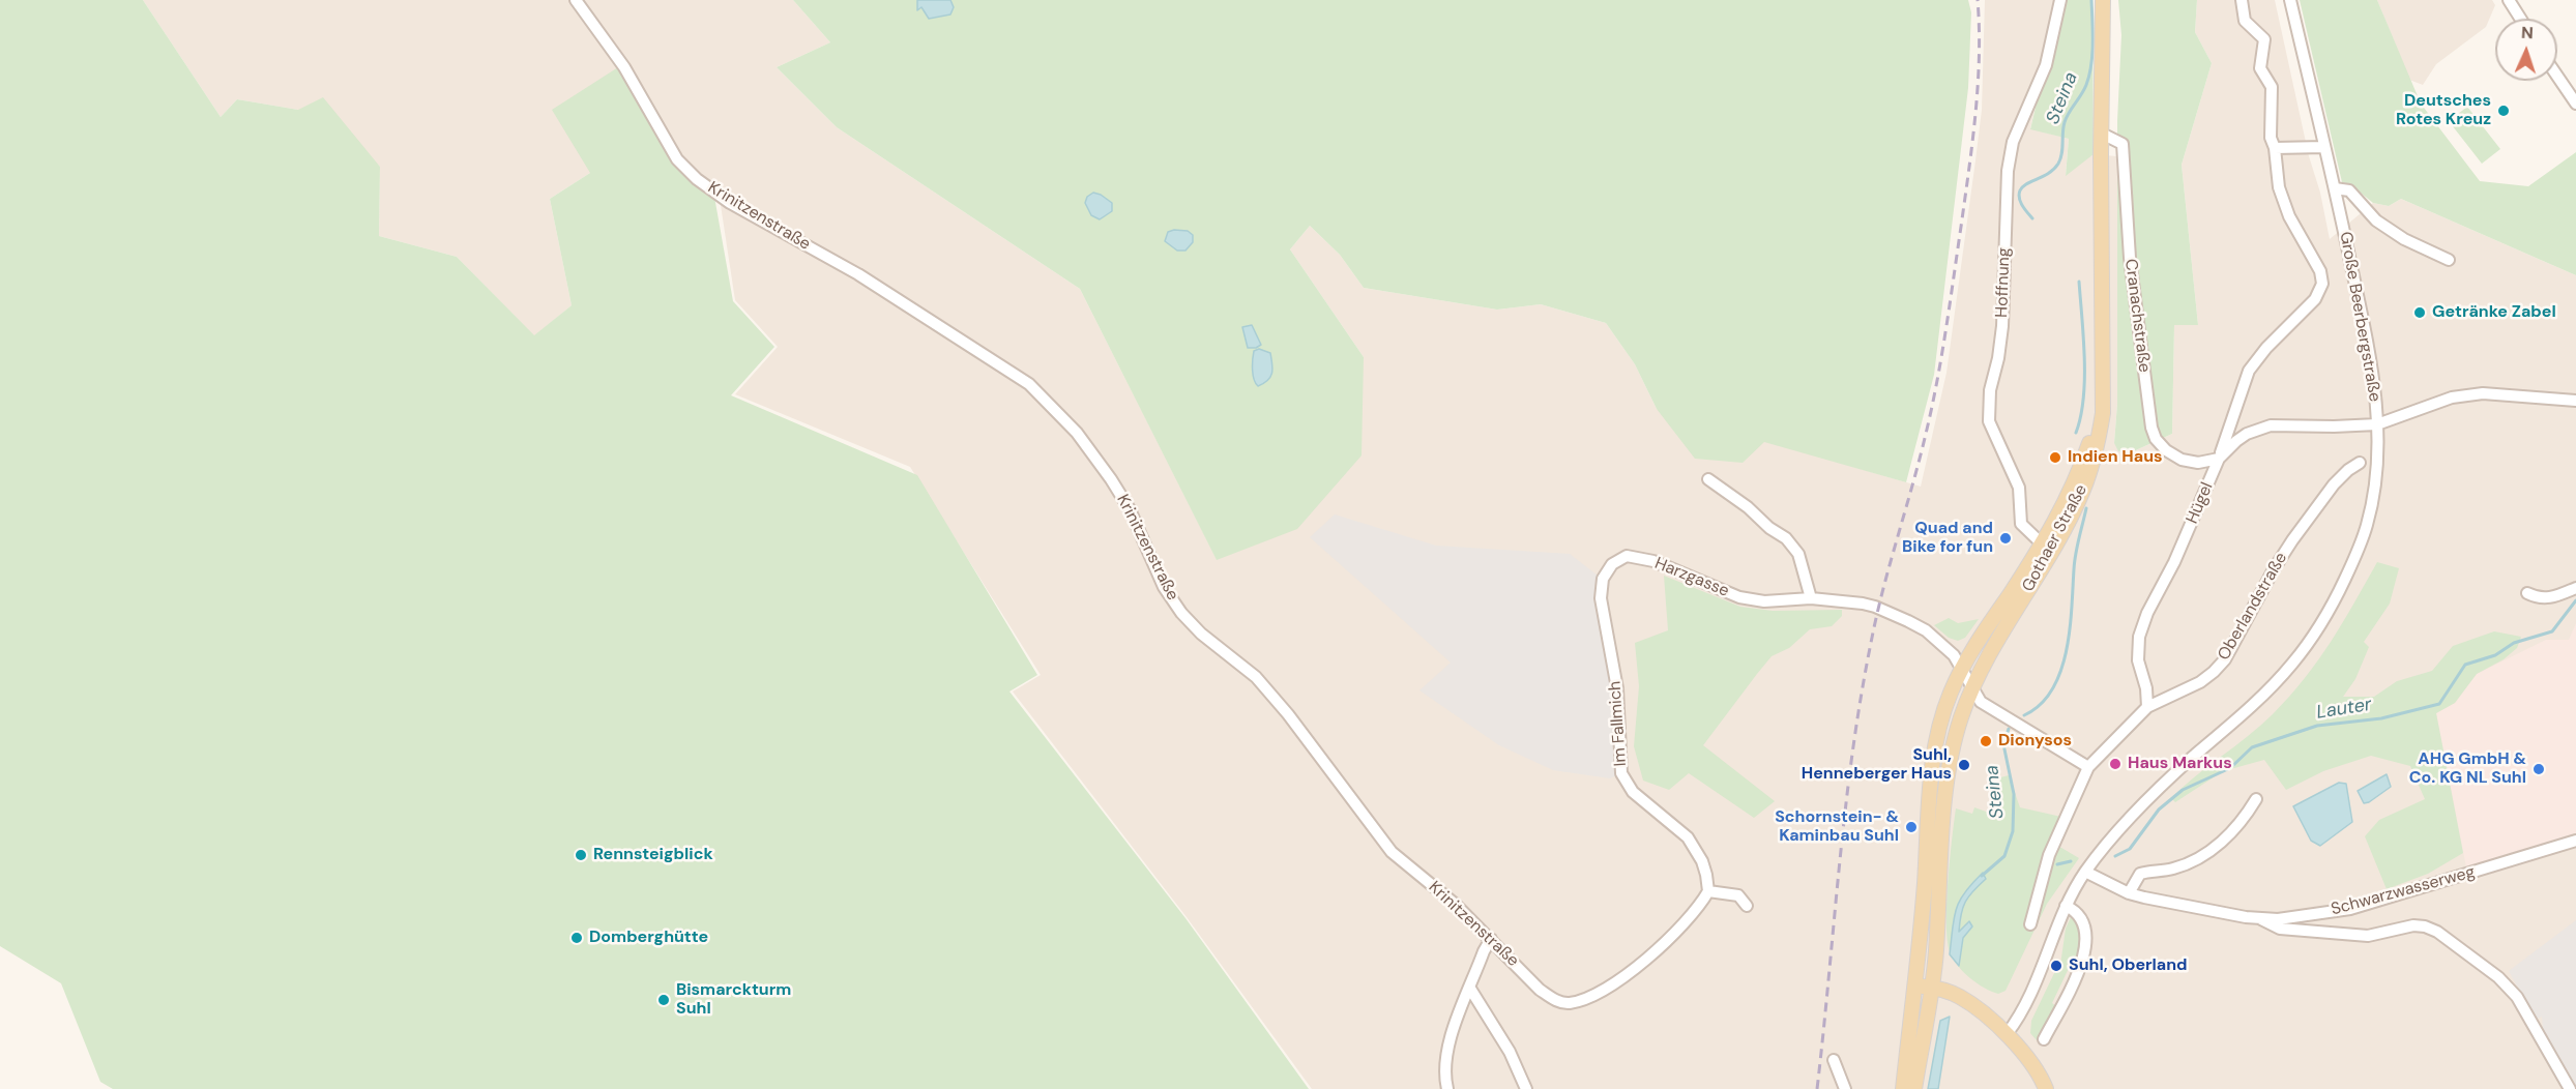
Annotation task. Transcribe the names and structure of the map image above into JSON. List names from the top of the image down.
{
  "streets": {
    "main road": ["Gothaer Straße"],
    "street": [
      "Krinitzenstraße",
      "Hoffnung",
      "Cranachstraße",
      "Große Beerbergstraße",
      "Hügel",
      "Harzgasse",
      "Oberlandstraße",
      "Im Fallmich",
      "Schwarzwasserweg"
    ]
  },
  "crossings": [
    ["Krinitzenstraße", "Im Fallmich"],
    ["Hoffnung", "Gothaer Straße"],
    ["Cranachstraße", "Hügel"],
    ["Große Beerbergstraße", "Hügel"],
    ["Große Beerbergstraße", "Schwarzwasserweg"],
    ["Hügel", "Oberlandstraße"],
    ["Gothaer Straße", "Harzgasse"],
    ["Harzgasse", "Oberlandstraße"],
    ["Harzgasse", "Im Fallmich"]
  ],
  "water": ["Steina", "Lauter"],
  "places": [
    "Deutsches Rotes Kreuz",
    "Getränke Zabel",
    "Indien Haus",
    "Quad and Bike for fun",
    "Dionysos",
    "Haus Markus",
    "Suhl, Henneberger Haus",
    "AHG GmbH & Co. KG NL Suhl",
    "Schornstein- & Kaminbau Suhl",
    "Rennsteigblick",
    "Domberghütte",
    "Suhl, Oberland",
    "Bismarckturm Suhl"
  ],
  "north": "top"
}
